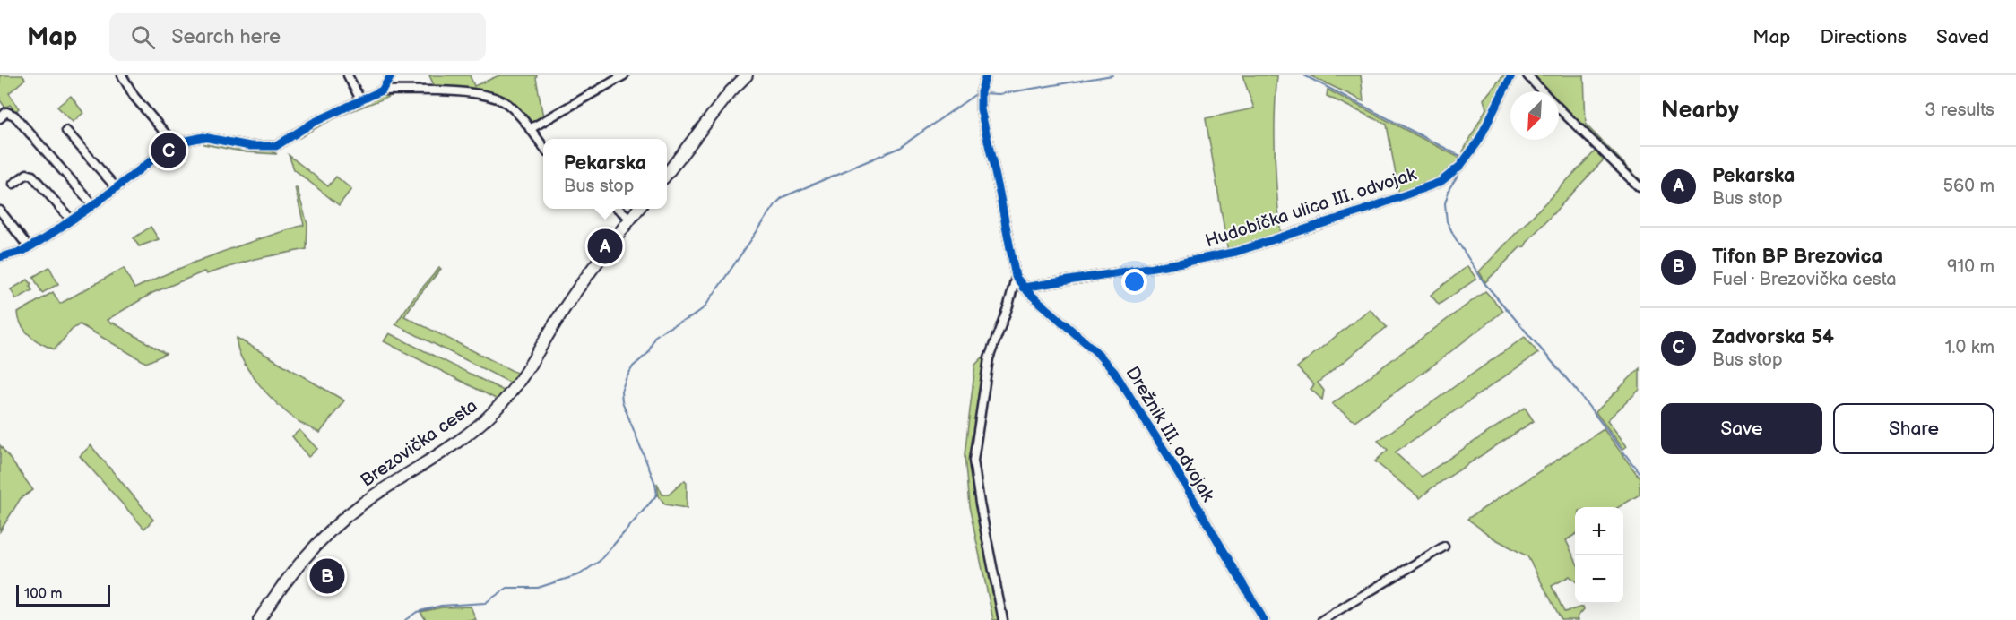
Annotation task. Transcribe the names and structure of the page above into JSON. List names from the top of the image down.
{
  "streets": {
    "main road": ["Brezovička cesta"],
    "street": ["Hudobička ulica III. odvojak", "Drežnik III. odvojak"]
  },
  "crossings": [
    ["Hudobička ulica III. odvojak", "Drežnik III. odvojak"]
  ],
  "scale_bar": "100 m",
  "north": "bottom left",
  "page": {
    "header": "Map",
    "search": "Search here",
    "nav": ["Map", "Directions", "Saved"],
    "heading": ["Nearby", "3 results"],
    "pins": ["C", "A", "B"],
    "popup": ["Pekarska", "Bus stop"],
    "list": [
      {
        "mark": "A",
        "name": "Pekarska",
        "note": "Bus stop",
        "value": "560 m"
      },
      {
        "mark": "B",
        "name": "Tifon BP Brezovica",
        "note": "Fuel · Brezovička cesta",
        "value": "910 m"
      },
      {
        "mark": "C",
        "name": "Zadvorska 54",
        "note": "Bus stop",
        "value": "1.0 km"
      }
    ],
    "buttons": ["Save", "Share"],
    "map_buttons": ["+", "−"],
    "scale": "100 m"
  }
}
